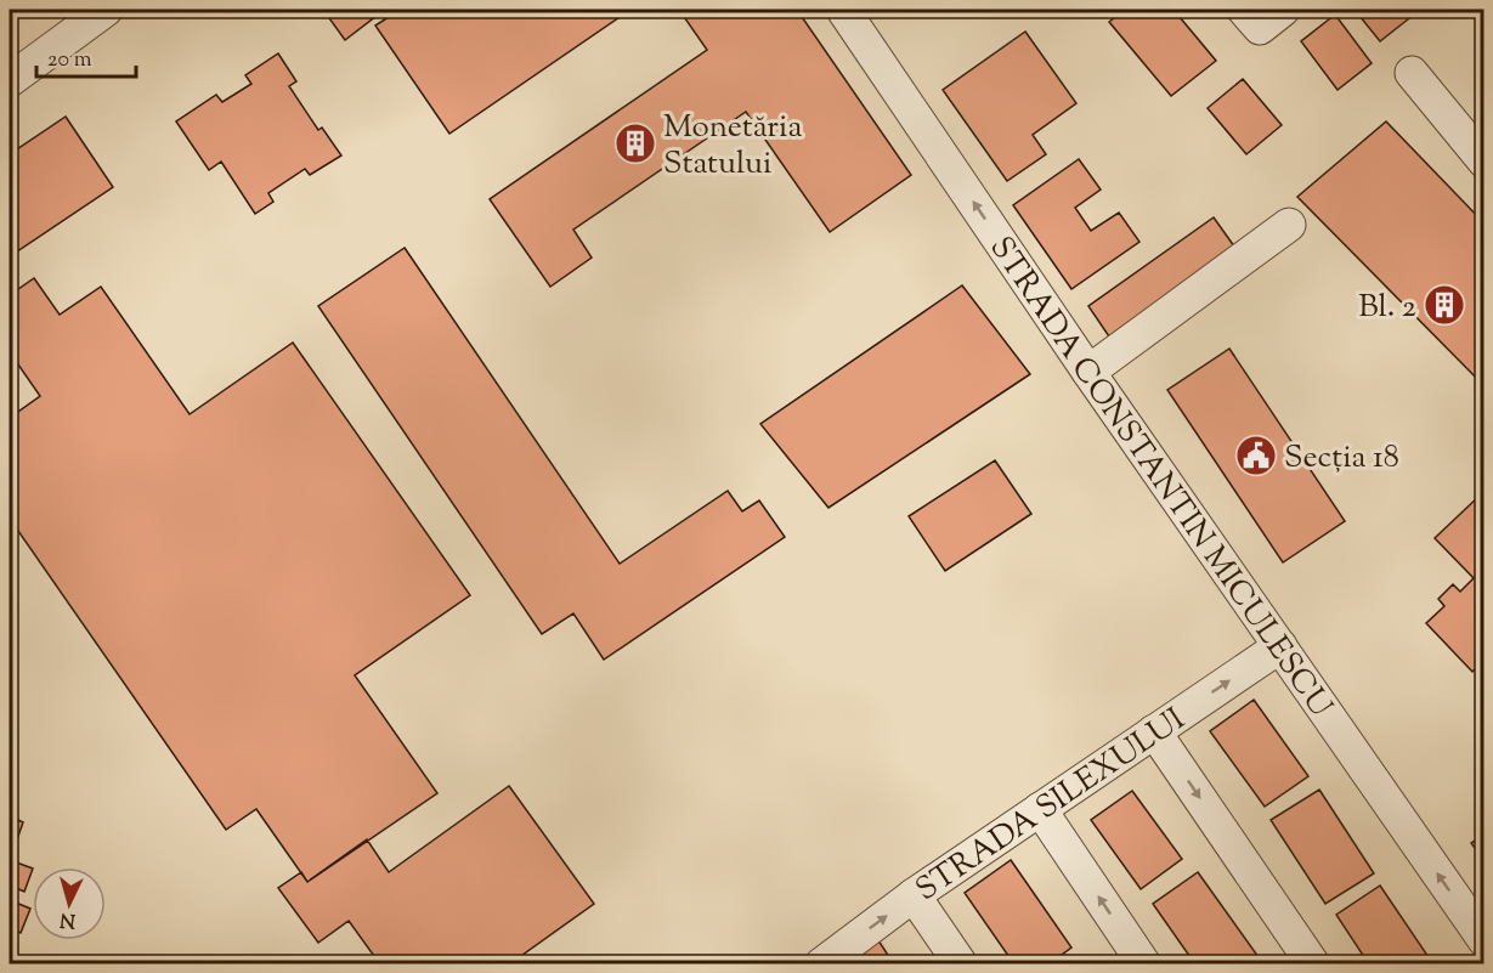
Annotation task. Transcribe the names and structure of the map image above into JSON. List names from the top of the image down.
{
  "streets": {
    "street": ["STRADA CONSTANTIN MICULESCU", "STRADA SILEXULUI"]
  },
  "crossings": [
    ["STRADA CONSTANTIN MICULESCU", "STRADA SILEXULUI"]
  ],
  "one_way": ["STRADA SILEXULUI"],
  "places": {
    "building": ["Monetăria Statului", "Bl. 2"],
    "public building": ["Secția 18"]
  },
  "scale_bar": "20 m",
  "north": "bottom"
}
